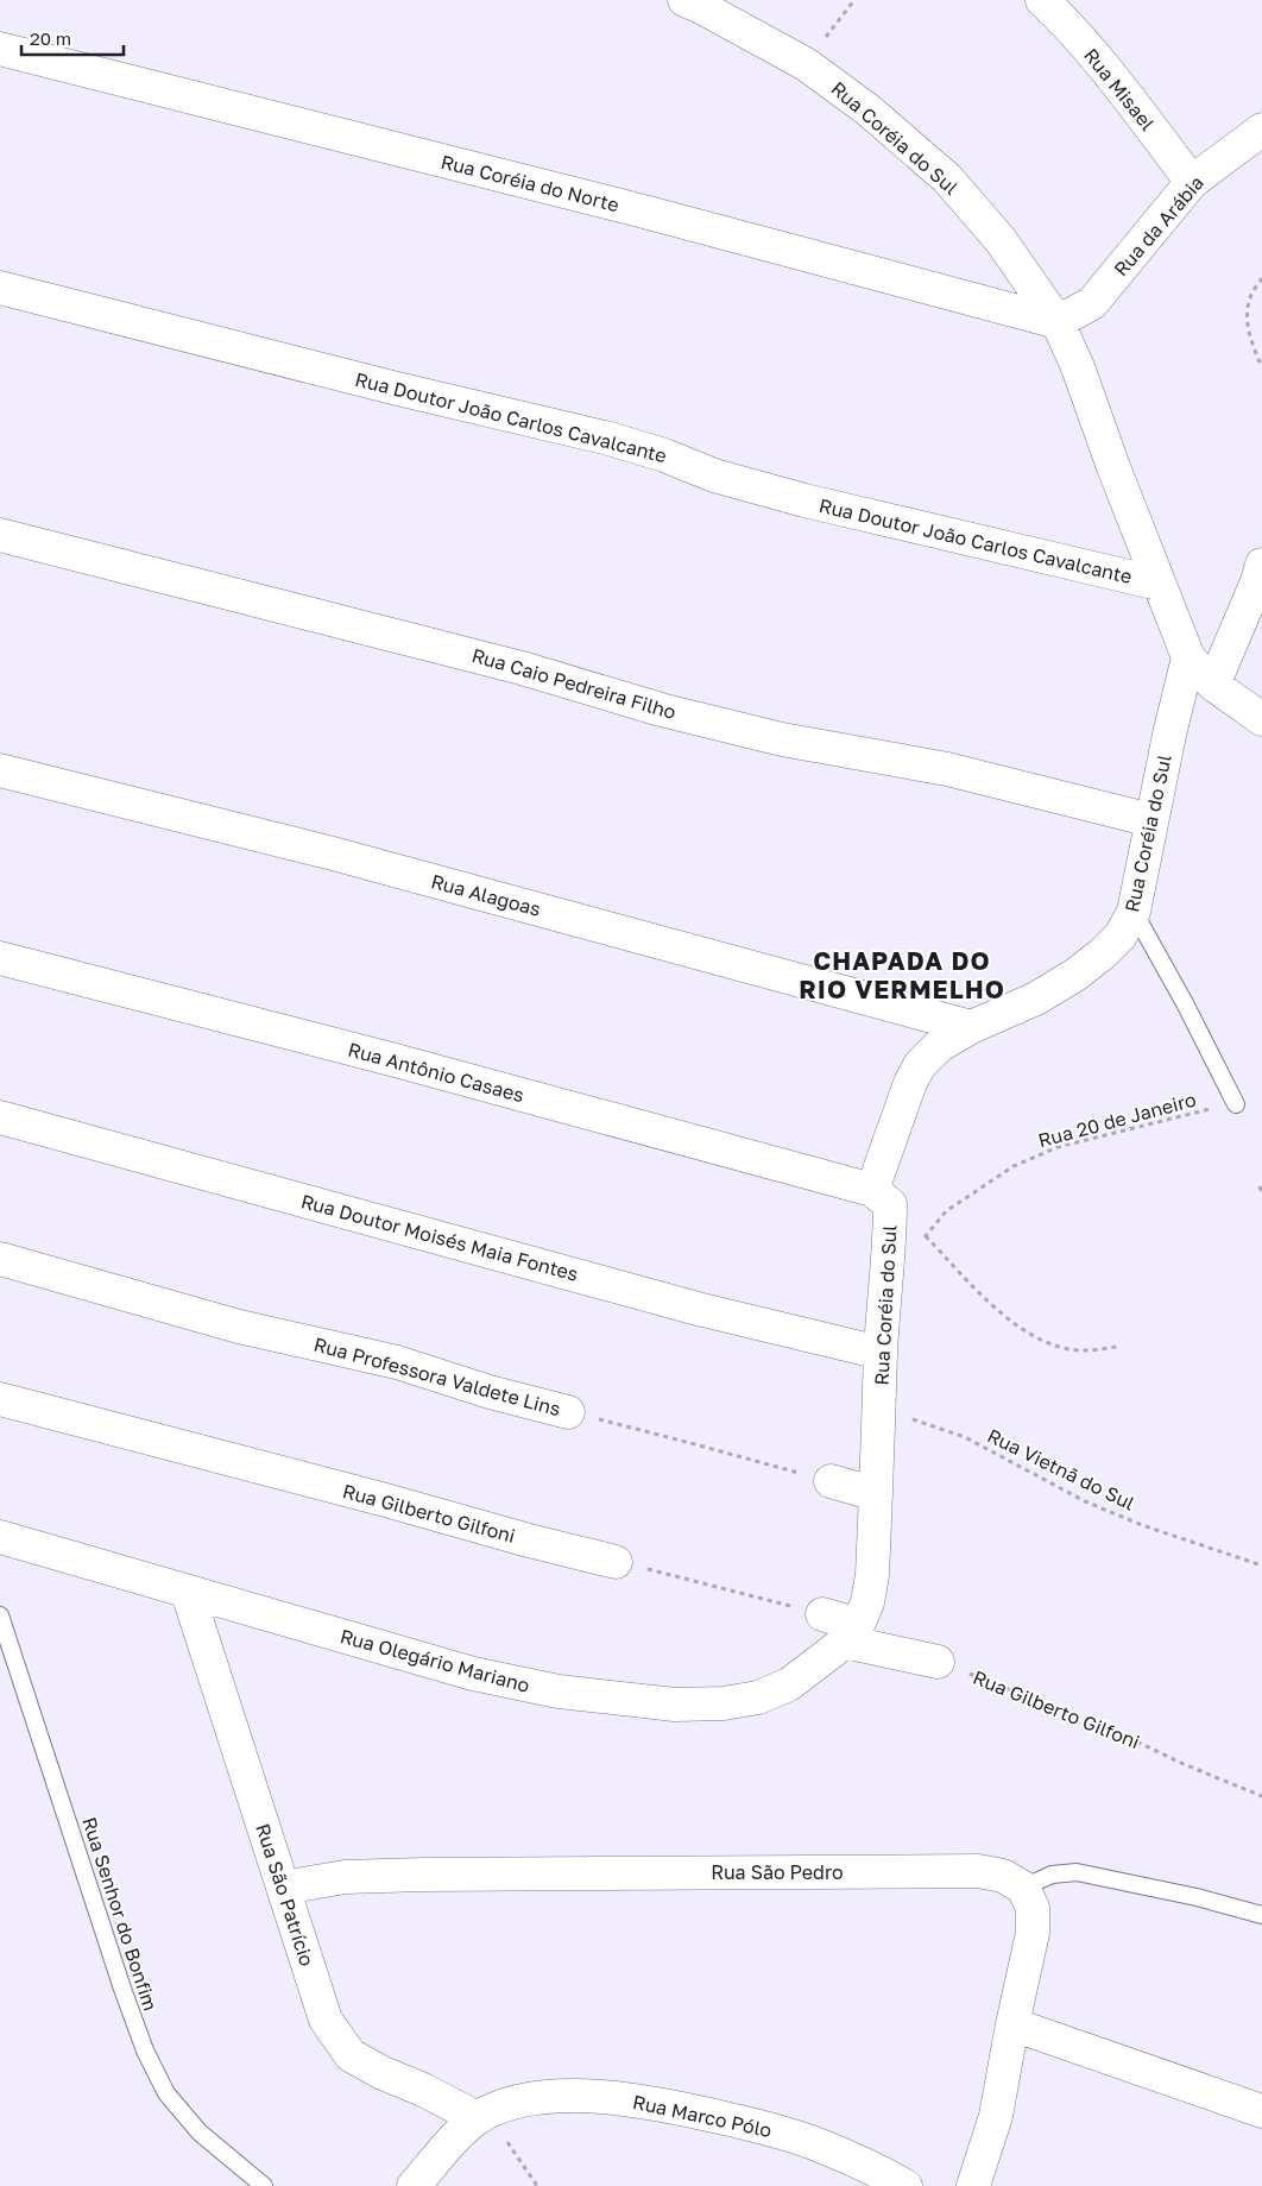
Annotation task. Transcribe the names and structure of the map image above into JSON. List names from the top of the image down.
{
  "streets": {
    "street": [
      "Rua Misael",
      "Rua Coréia do Sul",
      "Rua Coréia do Norte",
      "Rua da Arábia",
      "Rua Doutor João Carlos Cavalcante",
      "Rua Caio Pedreira Filho",
      "Rua Alagoas",
      "Rua Antônio Casaes",
      "Rua Doutor Moisés Maia Fontes",
      "Rua Professora Valdete Lins",
      "Rua Gilberto Gilfoni",
      "Rua Olegário Mariano",
      "Rua São Pedro",
      "Rua São Patrício",
      "Rua Marco Pólo"
    ],
    "lane": ["Rua Senhor do Bonfim"],
    "path": ["Rua 20 de Janeiro", "Rua Vietnã do Sul"]
  },
  "crossings": [
    ["Rua Misael", "Rua da Arábia"],
    ["Rua Coréia do Sul", "Rua Coréia do Norte"],
    ["Rua Coréia do Sul", "Rua da Arábia"],
    ["Rua Coréia do Sul", "Rua Doutor João Carlos Cavalcante"],
    ["Rua Coréia do Sul", "Rua Caio Pedreira Filho"],
    ["Rua Coréia do Sul", "Rua Alagoas"],
    ["Rua Coréia do Sul", "Rua Antônio Casaes"],
    ["Rua Coréia do Sul", "Rua Doutor Moisés Maia Fontes"],
    ["Rua Coréia do Sul", "Rua Vietnã do Sul"],
    ["Rua Coréia do Sul", "Rua Olegário Mariano"],
    ["Rua Coréia do Norte", "Rua da Arábia"],
    ["Rua Olegário Mariano", "Rua São Patrício"],
    ["Rua São Pedro", "Rua São Patrício"],
    ["Rua São Patrício", "Rua Marco Pólo"]
  ],
  "districts": ["CHAPADA DO RIO VERMELHO"],
  "scale_bar": "20 m"
}
